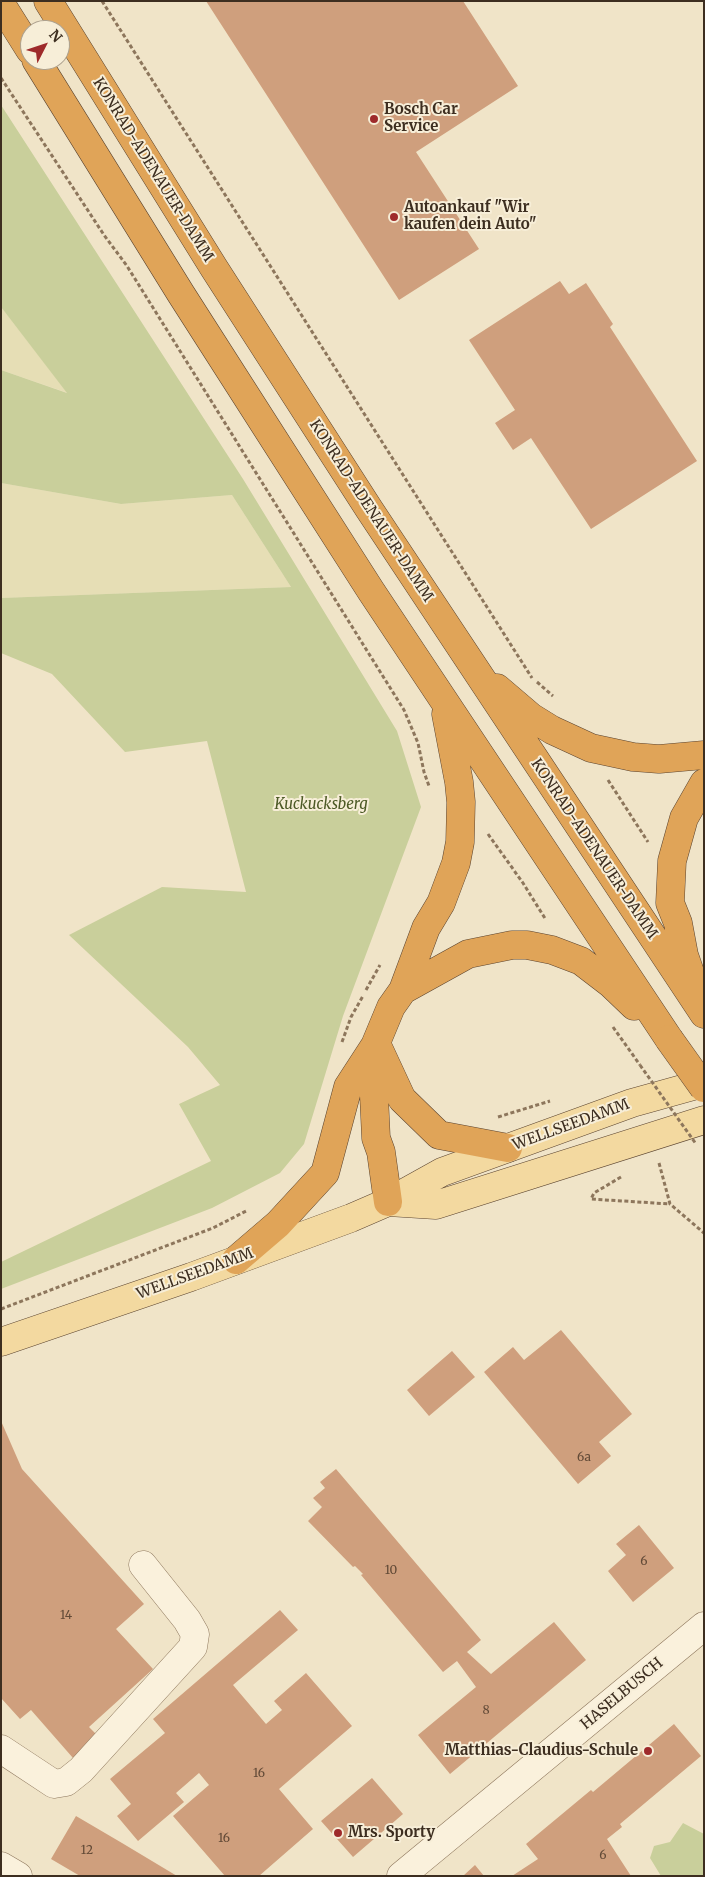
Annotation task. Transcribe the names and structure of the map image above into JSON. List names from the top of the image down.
{
  "streets": {
    "highway": ["KONRAD-ADENAUER-DAMM"],
    "main road": ["WELLSEEDAMM"],
    "street": ["HASELBUSCH"]
  },
  "parks": ["Kuckucksberg"],
  "places": [
    "Bosch Car Service",
    "Autoankauf \"Wir kaufen dein Auto\"",
    "Matthias-Claudius-Schule",
    "Mrs. Sporty"
  ],
  "house_numbers": [
    "6a",
    "6",
    "10",
    "14",
    "8",
    "16",
    "16",
    "12",
    "6"
  ],
  "north": "top right"
}
